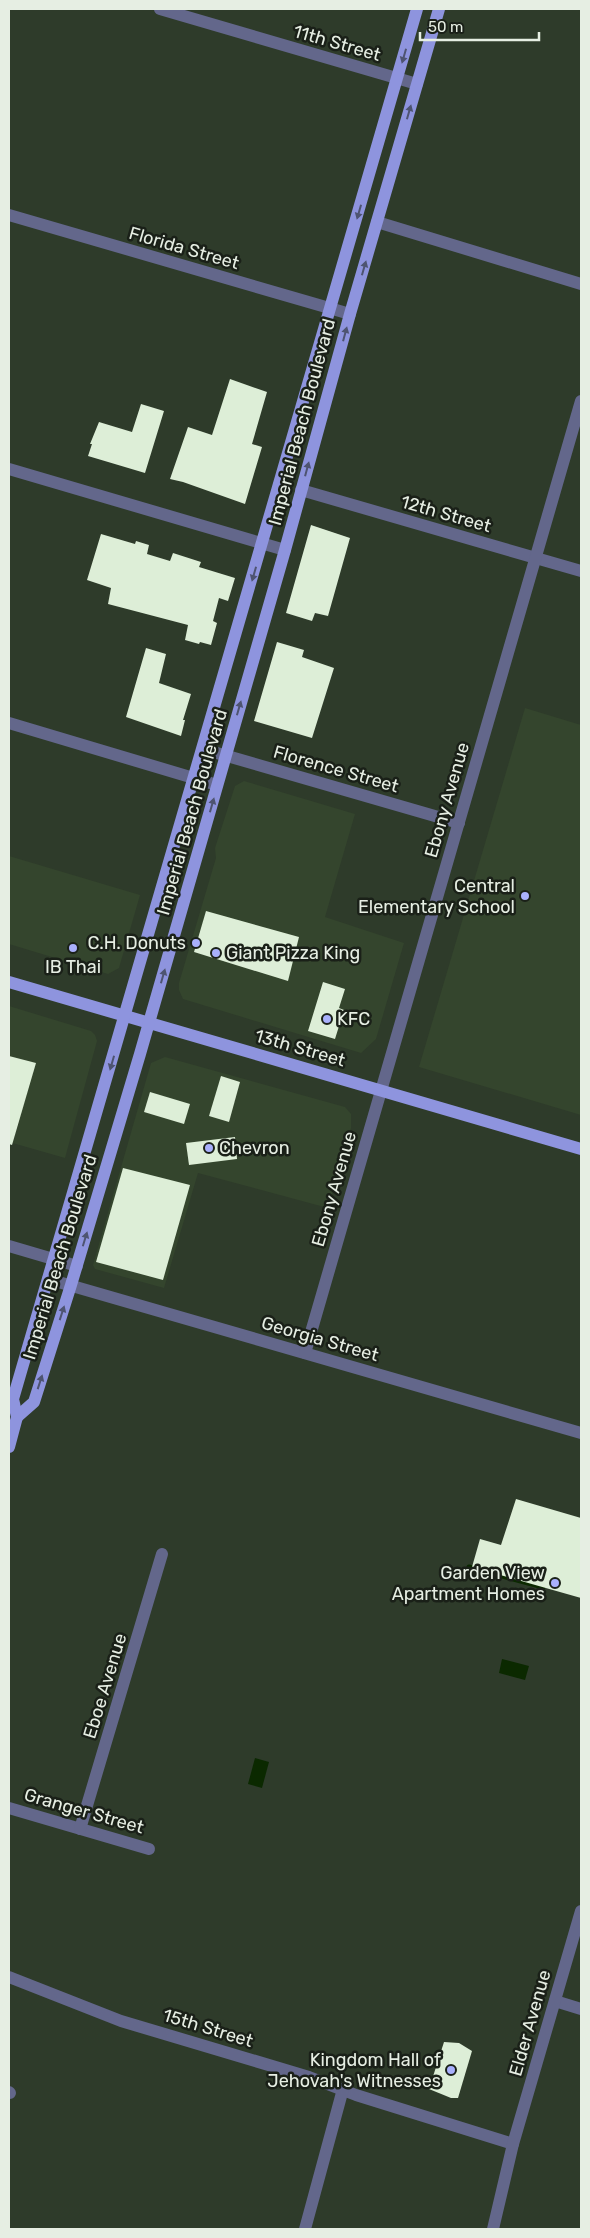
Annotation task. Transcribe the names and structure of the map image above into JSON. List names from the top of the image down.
{
  "streets": {
    "main road": ["Imperial Beach Boulevard", "13th Street"],
    "street": [
      "11th Street",
      "Florida Street",
      "12th Street",
      "Florence Street",
      "Ebony Avenue",
      "Georgia Street",
      "Eboe Avenue",
      "Granger Street",
      "Elder Avenue",
      "15th Street"
    ]
  },
  "crossings": [
    ["11th Street", "Imperial Beach Boulevard"],
    ["Florida Street", "Imperial Beach Boulevard"],
    ["Imperial Beach Boulevard", "12th Street"],
    ["Imperial Beach Boulevard", "Florence Street"],
    ["Imperial Beach Boulevard", "13th Street"],
    ["Imperial Beach Boulevard", "Georgia Street"],
    ["12th Street", "Ebony Avenue"],
    ["Florence Street", "Ebony Avenue"],
    ["Ebony Avenue", "13th Street"],
    ["Ebony Avenue", "Georgia Street"],
    ["Eboe Avenue", "Granger Street"],
    ["Elder Avenue", "15th Street"]
  ],
  "places": [
    "Central Elementary School",
    "C.H. Donuts",
    "IB Thai",
    "Giant Pizza King",
    "KFC",
    "Chevron",
    "Garden View Apartment Homes",
    "Kingdom Hall of Jehovah's Witnesses"
  ],
  "scale_bar": "50 m"
}
